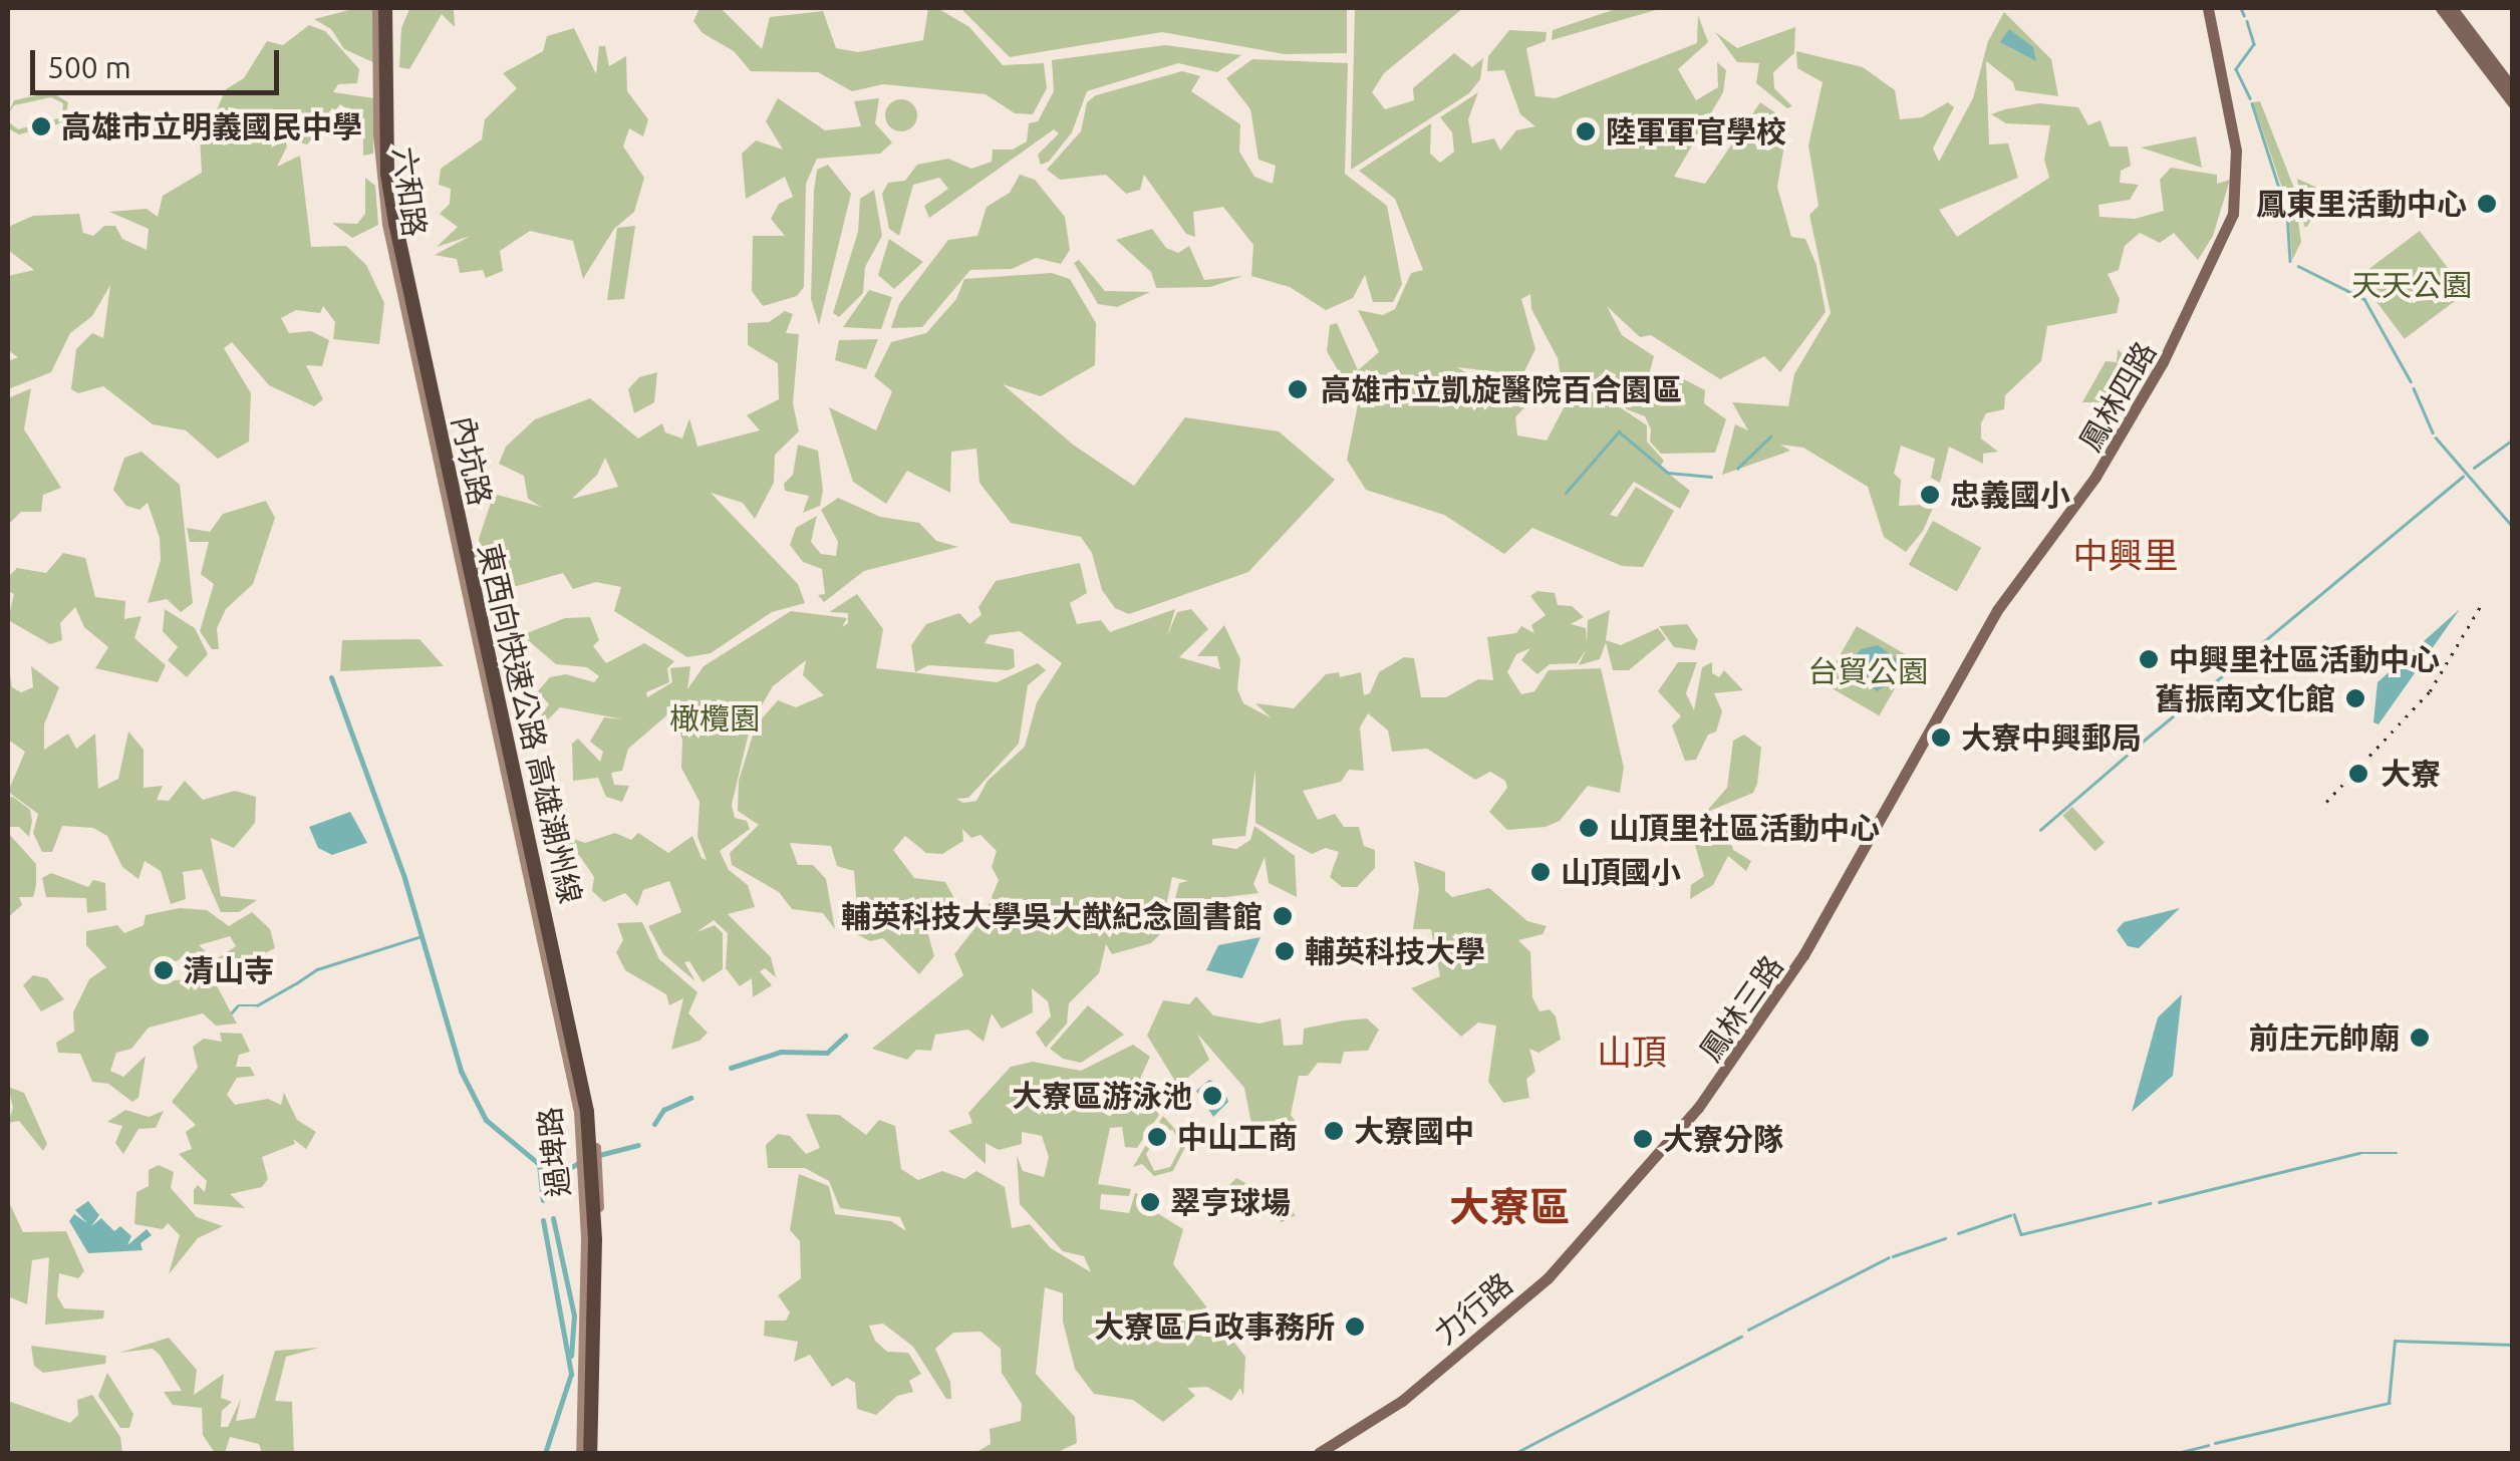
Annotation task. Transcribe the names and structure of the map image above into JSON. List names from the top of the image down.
{
  "streets": {
    "highway": ["東西向快速公路 高雄潮州線"],
    "main road": [
      "六和路",
      "鳳林四路",
      "內坑路",
      "鳳林三路",
      "過埤路",
      "力行路"
    ]
  },
  "crossings": [
    ["六和路", "內坑路"],
    ["六和路", "東西向快速公路 高雄潮州線"],
    ["鳳林四路", "鳳林三路"],
    ["內坑路", "過埤路"],
    ["東西向快速公路 高雄潮州線", "過埤路"],
    ["鳳林三路", "力行路"]
  ],
  "districts": ["中興里", "山頂", "大寮區"],
  "parks": ["天天公園", "台貿公園", "橄欖園"],
  "places": [
    "高雄市立明義國民中學",
    "陸軍軍官學校",
    "鳳東里活動中心",
    "高雄市立凱旋醫院百合園區",
    "忠義國小",
    "中興里社區活動中心",
    "舊振南文化館",
    "大寮中興郵局",
    "大寮",
    "山頂里社區活動中心",
    "山頂國小",
    "輔英科技大學吳大猷紀念圖書館",
    "輔英科技大學",
    "清山寺",
    "前庄元帥廟",
    "大寮區游泳池",
    "大寮國中",
    "中山工商",
    "大寮分隊",
    "翠亨球場",
    "大寮區戶政事務所"
  ],
  "scale_bar": "500 m"
}
